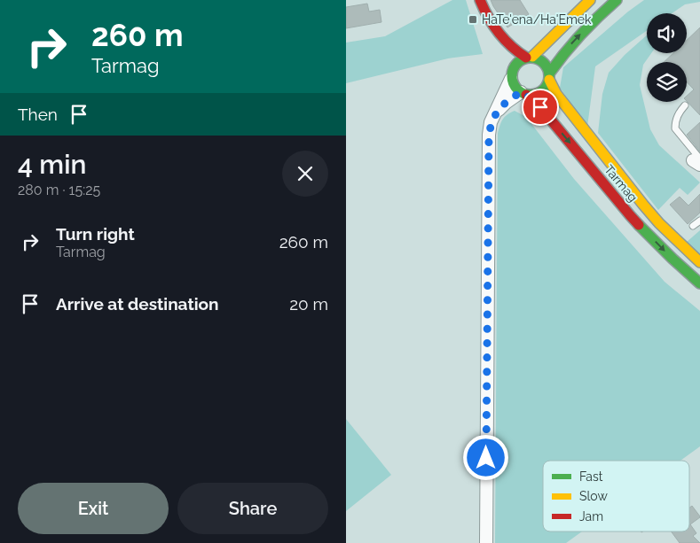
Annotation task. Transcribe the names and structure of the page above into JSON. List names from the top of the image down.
{
  "streets": {
    "street": ["Tarmag"]
  },
  "places": {
    "transit": ["HaTe'ena/Ha'Emek"]
  },
  "legend": ["Fast", "Slow", "Jam"],
  "page": {
    "turn": ["260 m", "Tarmag"],
    "then": "Then",
    "heading": ["4 min", "280 m · 15:25"],
    "list": [
      {
        "name": "Turn right",
        "note": "Tarmag",
        "value": "260 m"
      },
      {
        "name": "Arrive at destination",
        "value": "20 m"
      }
    ],
    "buttons": ["Exit", "Share"]
  }
}
